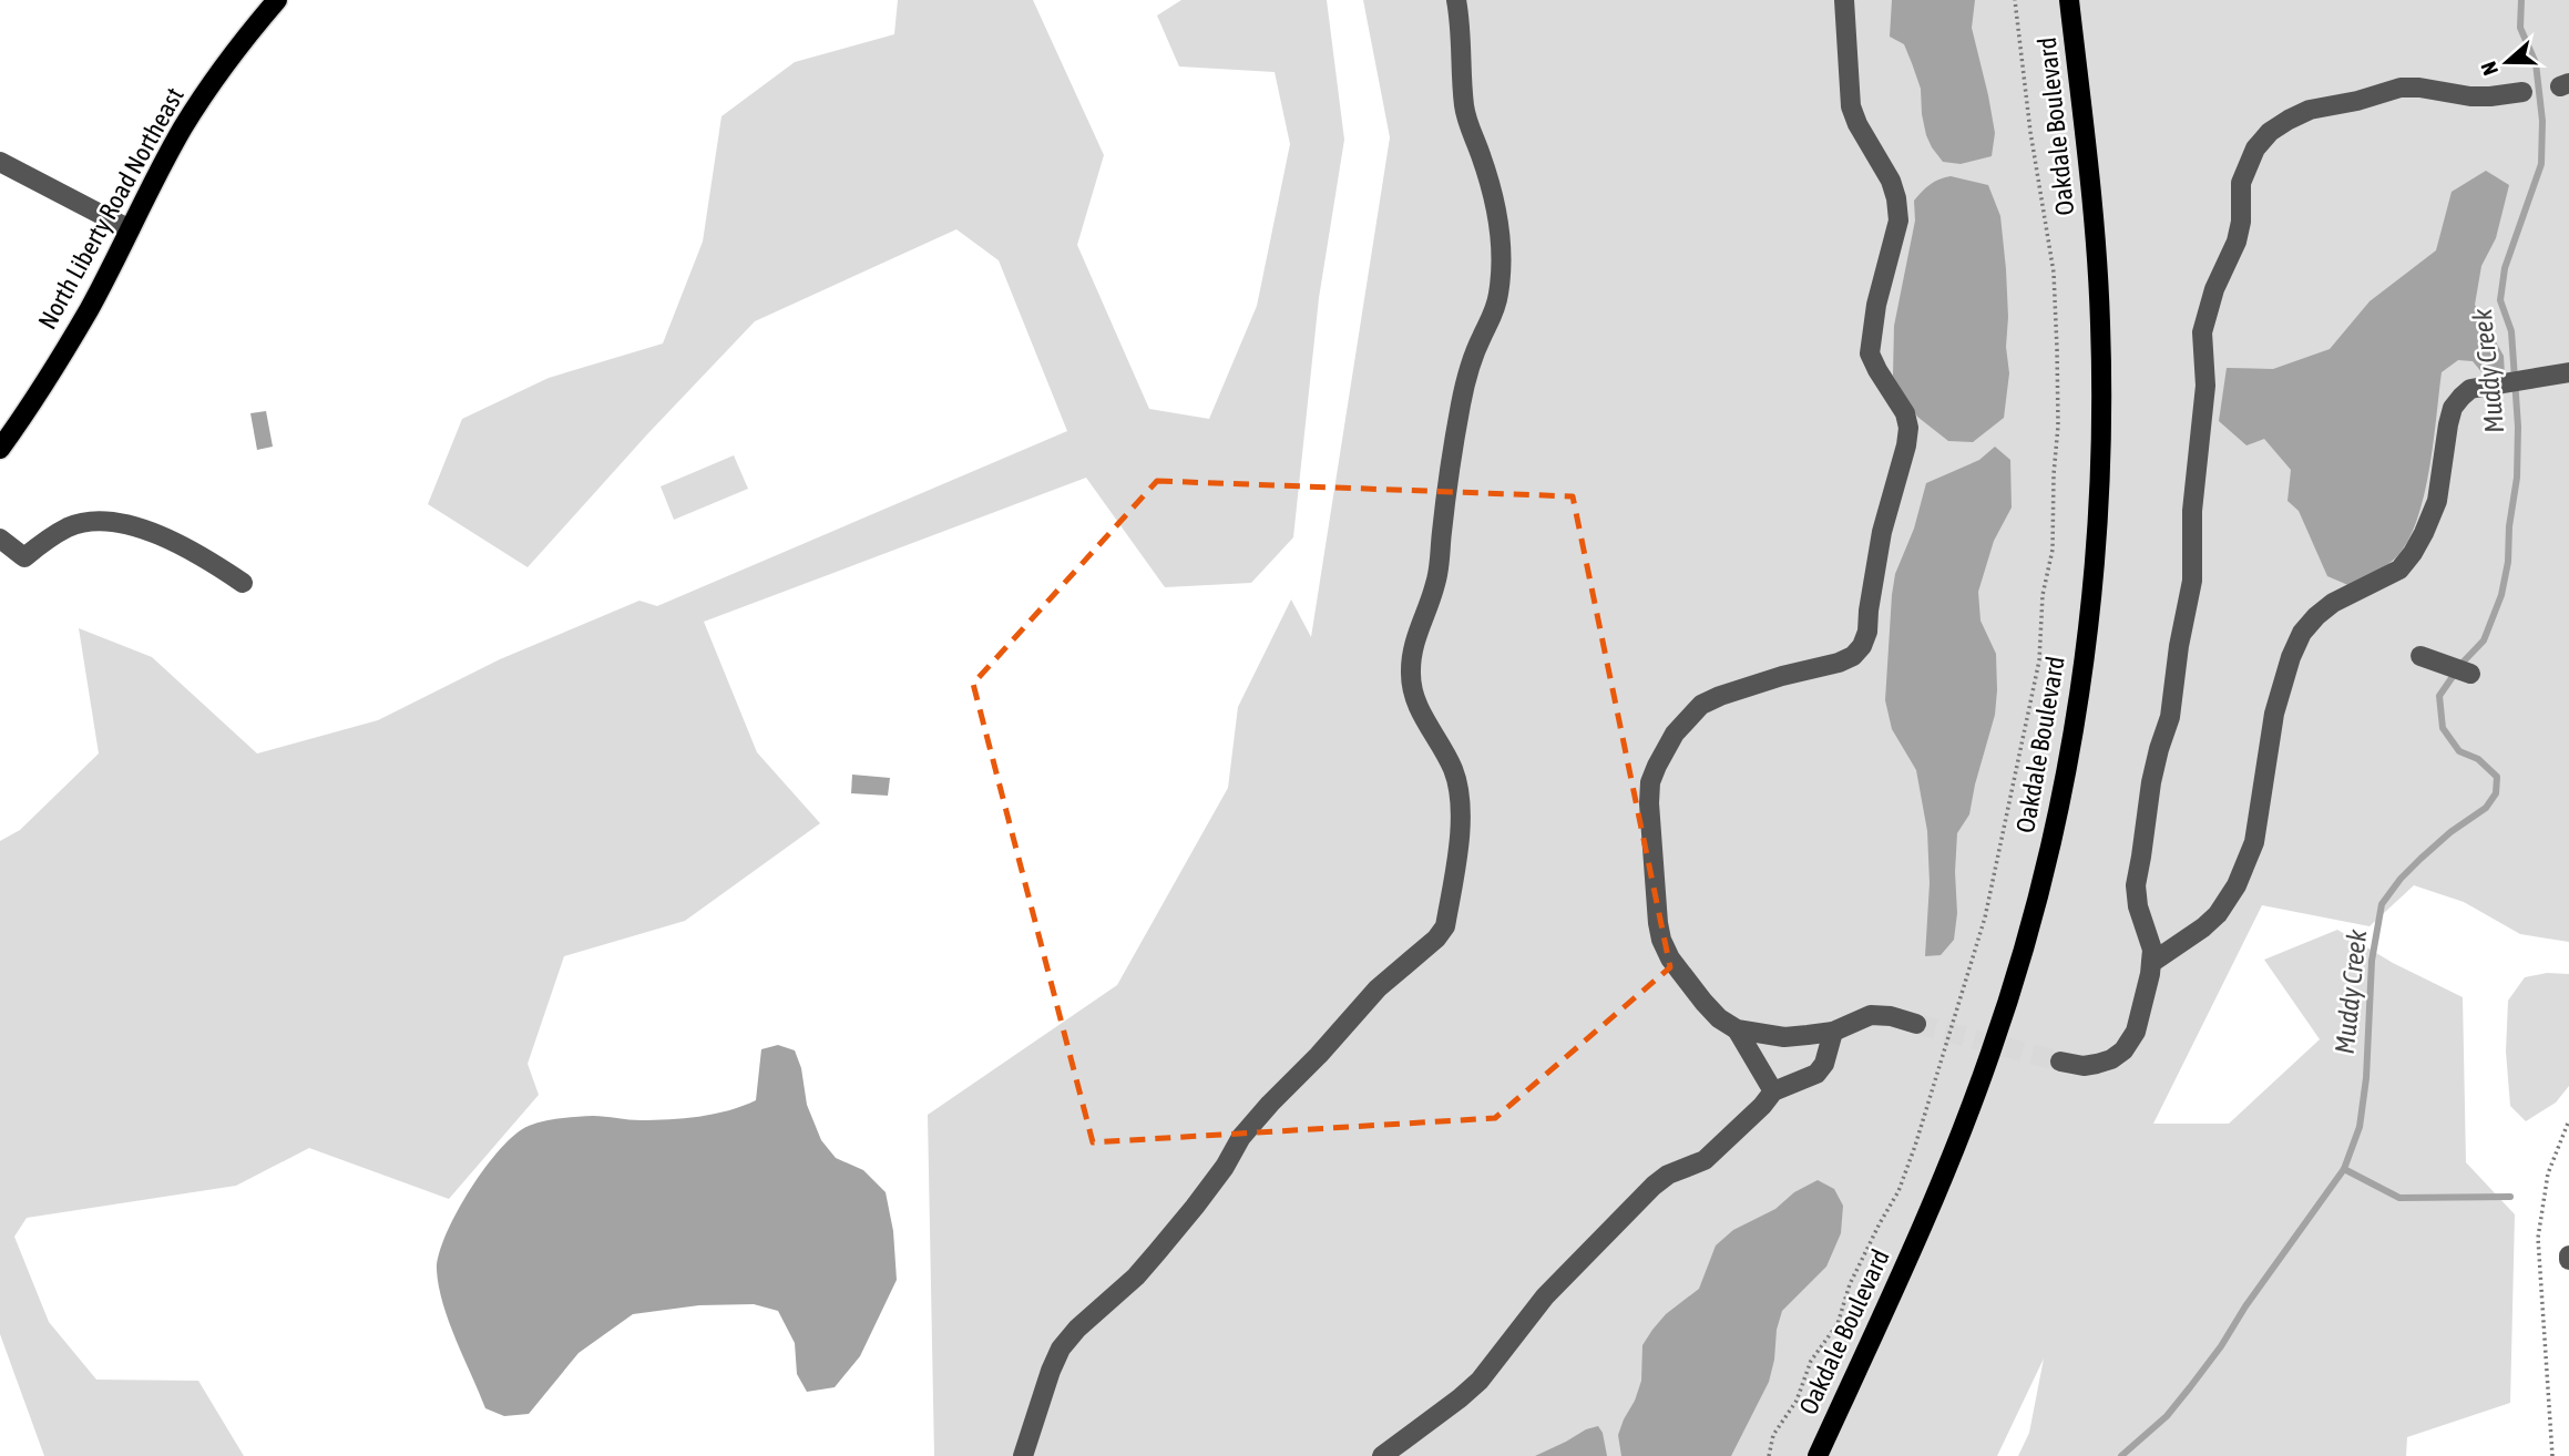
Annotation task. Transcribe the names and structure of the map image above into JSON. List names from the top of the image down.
{
  "streets": {
    "main road": ["Oakdale Boulevard", "North Liberty Road Northeast"]
  },
  "water": ["Muddy Creek"],
  "north": "left"
}
